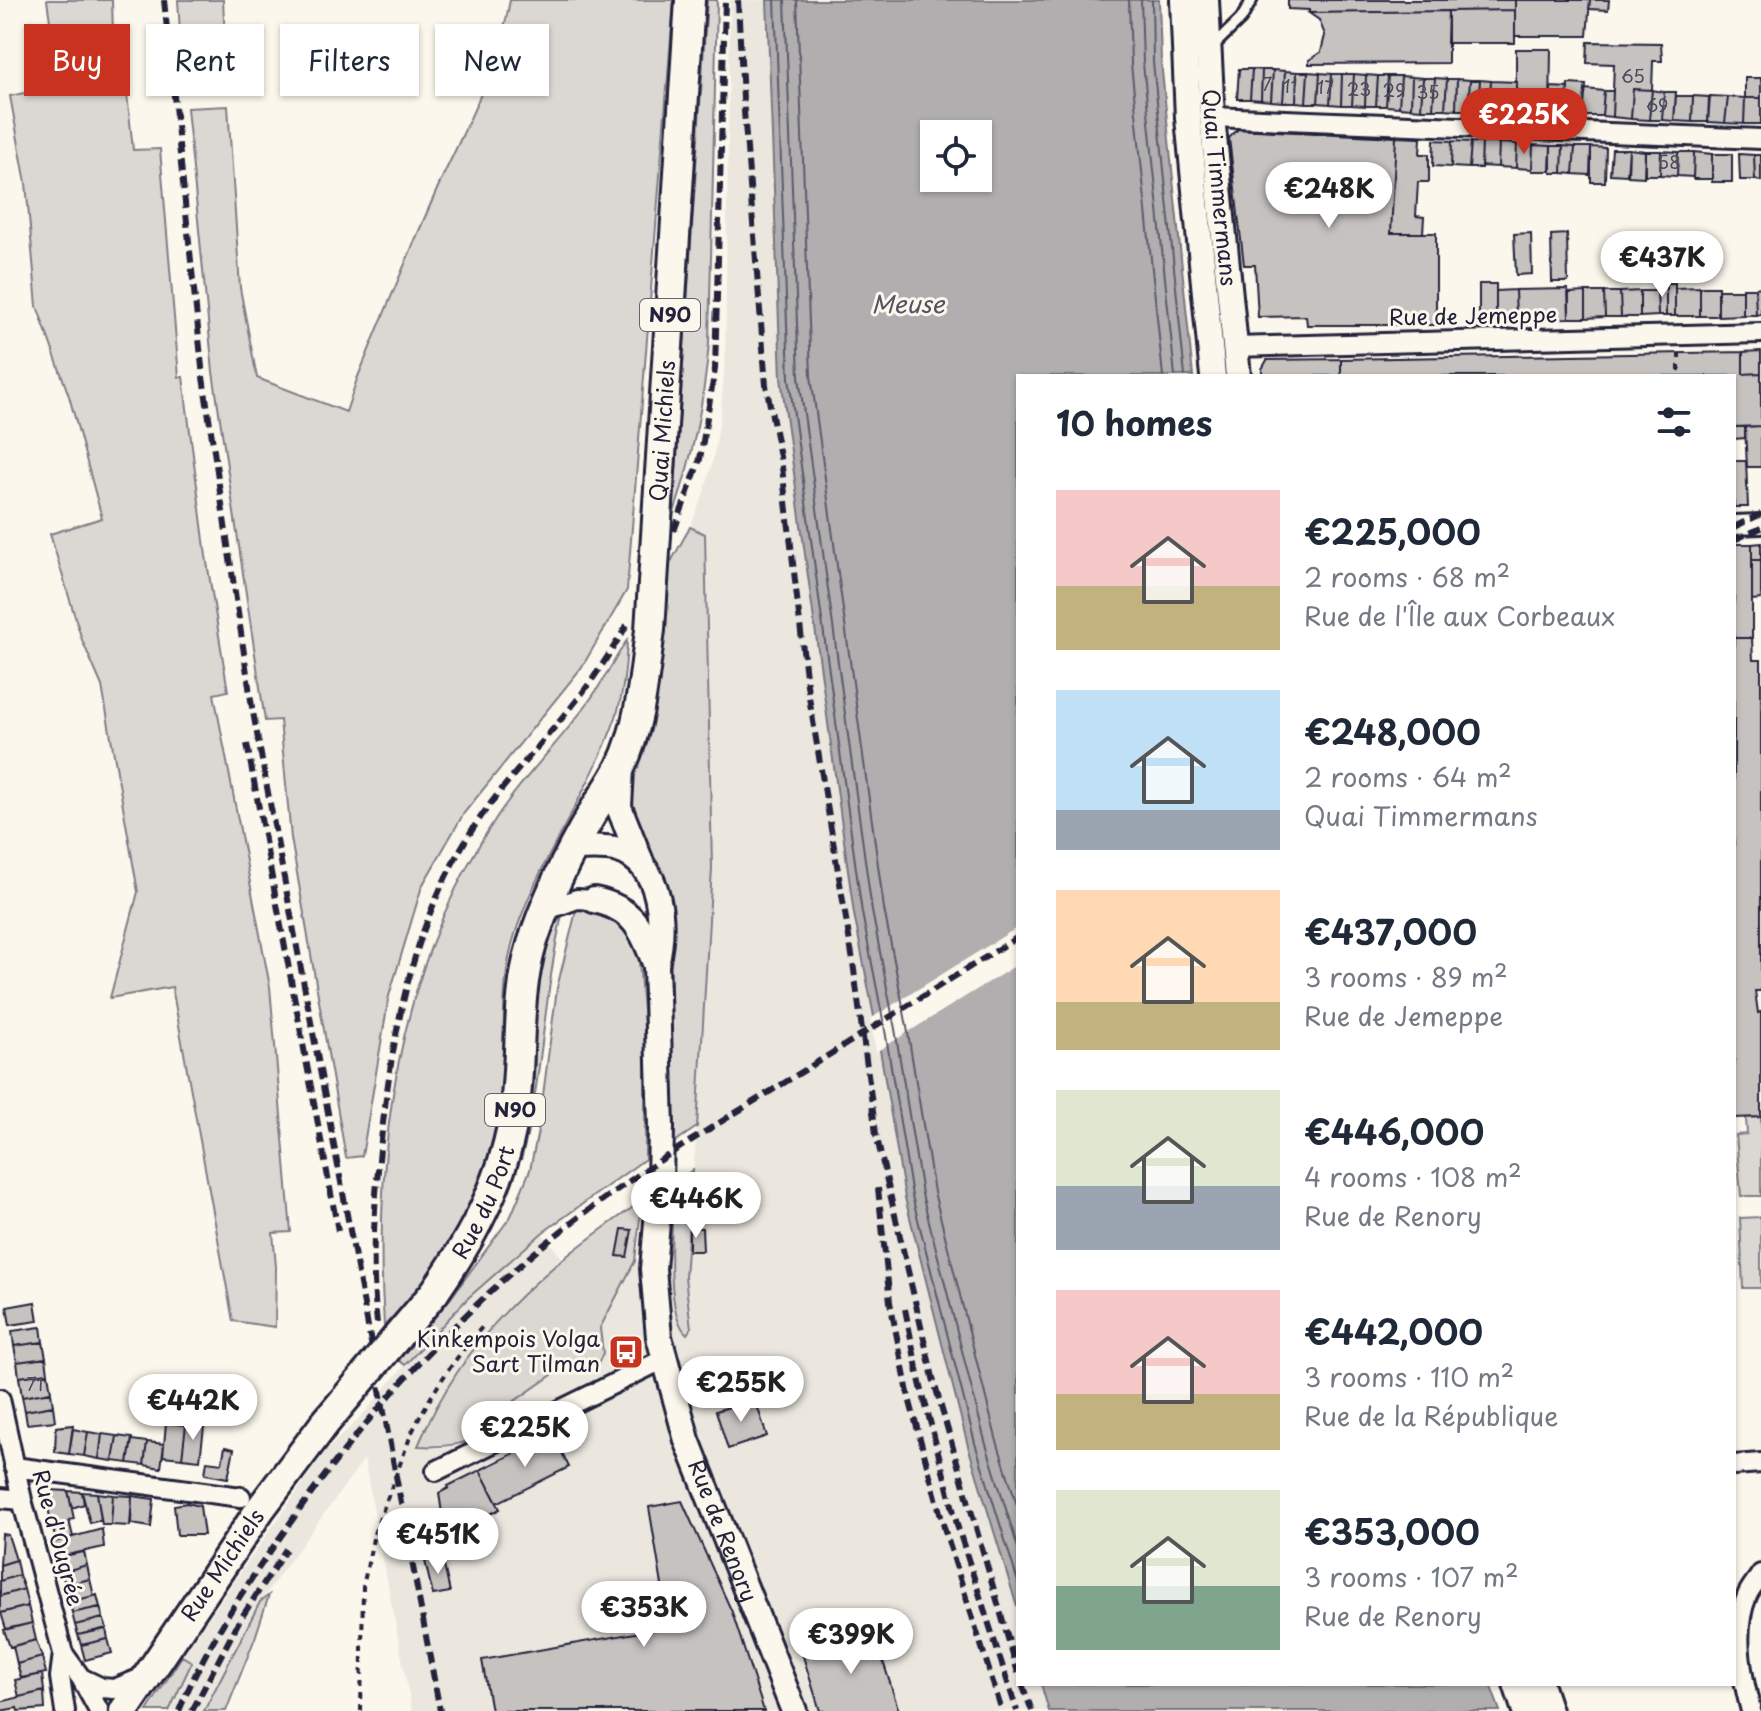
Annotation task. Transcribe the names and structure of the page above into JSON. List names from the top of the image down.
{
  "streets": {
    "main road": [
      "N90",
      "Quai Michiels",
      "Rue du Port",
      "Rue Michiels"
    ],
    "street": [
      "Quai Timmermans",
      "Rue de Jemeppe",
      "Rue de Renory",
      "Rue d'Ougrée"
    ]
  },
  "crossings": [
    ["Quai Timmermans", "Rue de Jemeppe"],
    ["Quai Michiels", "Rue du Port"],
    ["Quai Michiels", "Rue de Renory"],
    ["Rue du Port", "Rue de Renory"],
    ["Rue du Port", "Rue Michiels"]
  ],
  "water": ["Meuse"],
  "places": {
    "bus stop": ["Kinkempois Volga Sart Tilman"]
  },
  "house_numbers": [
    "65",
    "7",
    "11",
    "17",
    "23",
    "29",
    "35",
    "69",
    "58",
    "71"
  ],
  "page": {
    "chip": [
      "Buy",
      "Rent",
      "Filters",
      "New"
    ],
    "price": [
      "€225K",
      "€248K",
      "€437K",
      "€446K",
      "€255K",
      "€442K",
      "€225K",
      "€451K",
      "€353K",
      "€399K"
    ],
    "heading": "10 homes",
    "list": [
      {
        "name": "€225,000",
        "note": "2 rooms · 68 m² · Rue de l'Île aux Corbeaux"
      },
      {
        "name": "€248,000",
        "note": "2 rooms · 64 m² · Quai Timmermans"
      },
      {
        "name": "€437,000",
        "note": "3 rooms · 89 m² · Rue de Jemeppe"
      },
      {
        "name": "€446,000",
        "note": "4 rooms · 108 m² · Rue de Renory"
      },
      {
        "name": "€442,000",
        "note": "3 rooms · 110 m² · Rue de la République"
      },
      {
        "name": "€353,000",
        "note": "3 rooms · 107 m² · Rue de Renory"
      }
    ]
  }
}
